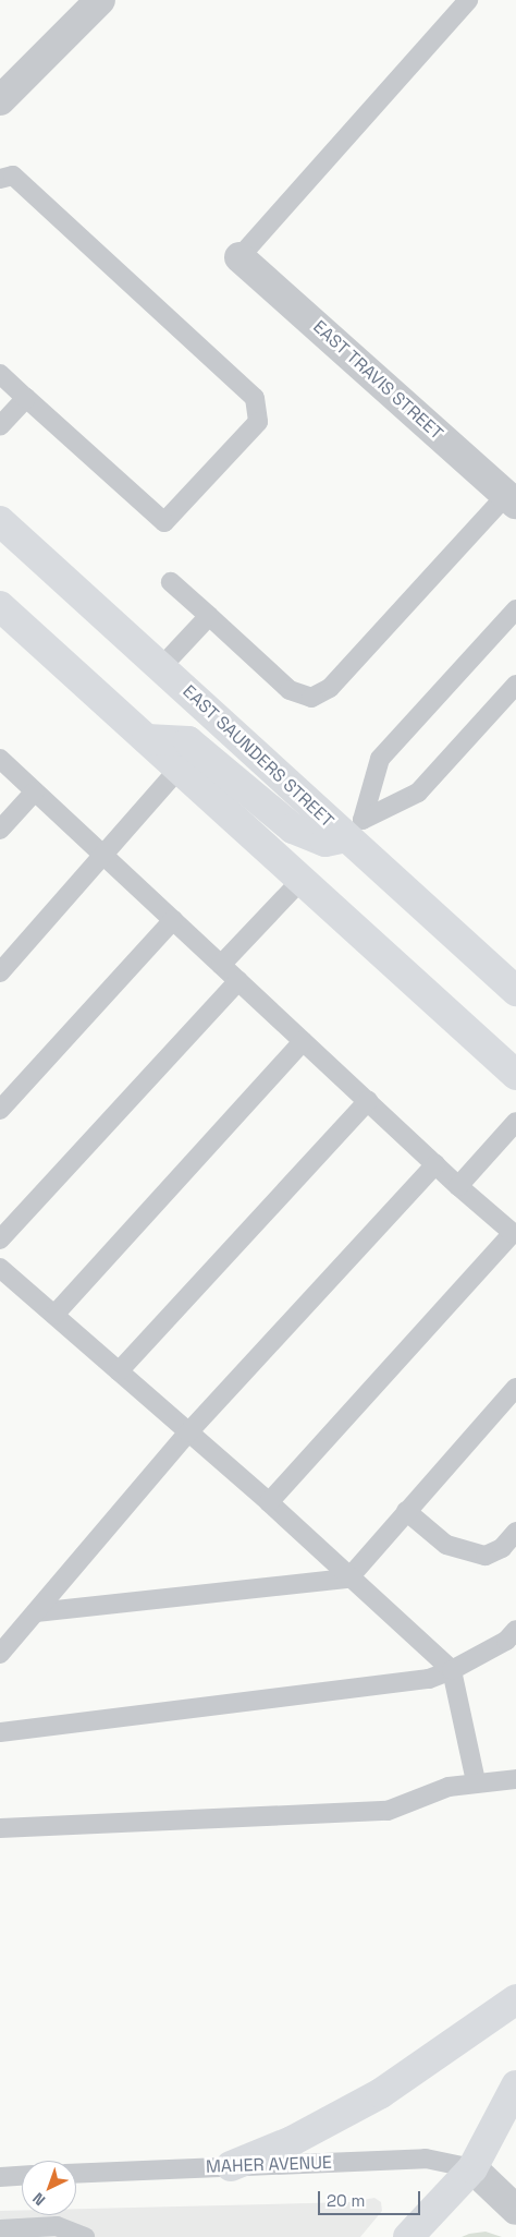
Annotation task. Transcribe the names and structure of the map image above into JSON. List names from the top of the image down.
{
  "streets": {
    "main road": ["EAST SAUNDERS STREET"],
    "street": ["EAST TRAVIS STREET"],
    "lane": ["MAHER AVENUE"]
  },
  "scale_bar": "20 m",
  "north": "bottom left"
}
